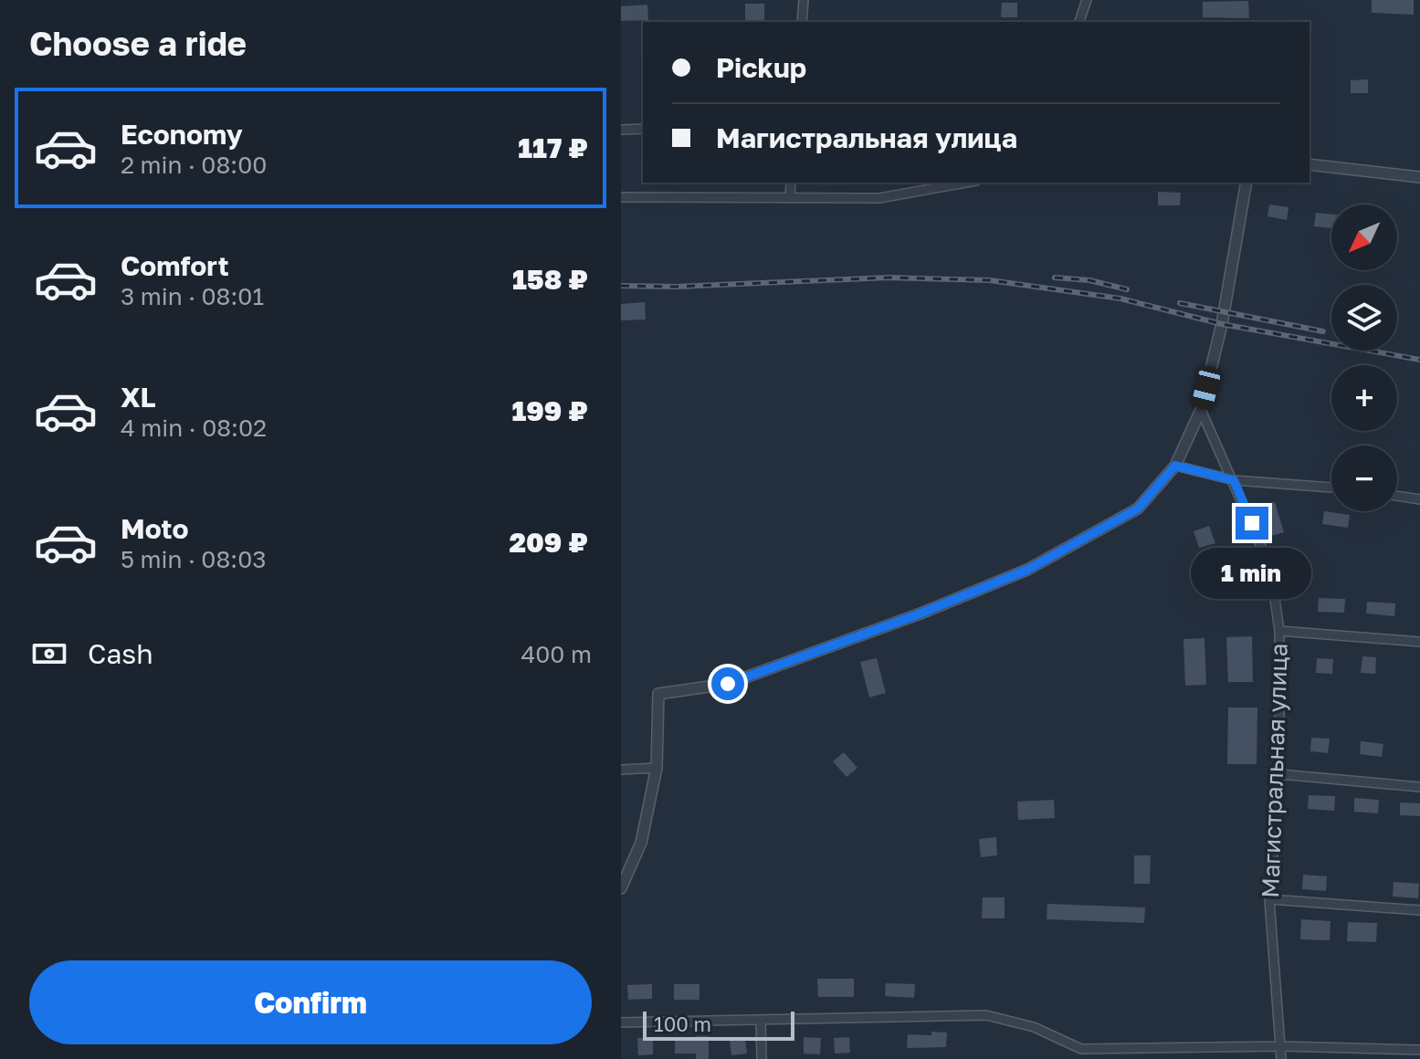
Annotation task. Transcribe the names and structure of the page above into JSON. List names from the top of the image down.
{
  "streets": {
    "street": ["Магистральная улица"]
  },
  "scale_bar": "100 m",
  "north": "bottom left",
  "page": {
    "heading": "Choose a ride",
    "banner": ["Pickup", "Магистральная улица"],
    "list": [
      {
        "name": "Economy",
        "note": "2 min · 08:00",
        "value": "117 ₽"
      },
      {
        "name": "Comfort",
        "note": "3 min · 08:01",
        "value": "158 ₽"
      },
      {
        "name": "XL",
        "note": "4 min · 08:02",
        "value": "199 ₽"
      },
      {
        "name": "Moto",
        "note": "5 min · 08:03",
        "value": "209 ₽"
      }
    ],
    "map_buttons": ["+", "−"],
    "bubble": "1 min",
    "pay": ["Cash", "400 m"],
    "buttons": "Confirm",
    "scale": "100 m"
  }
}
